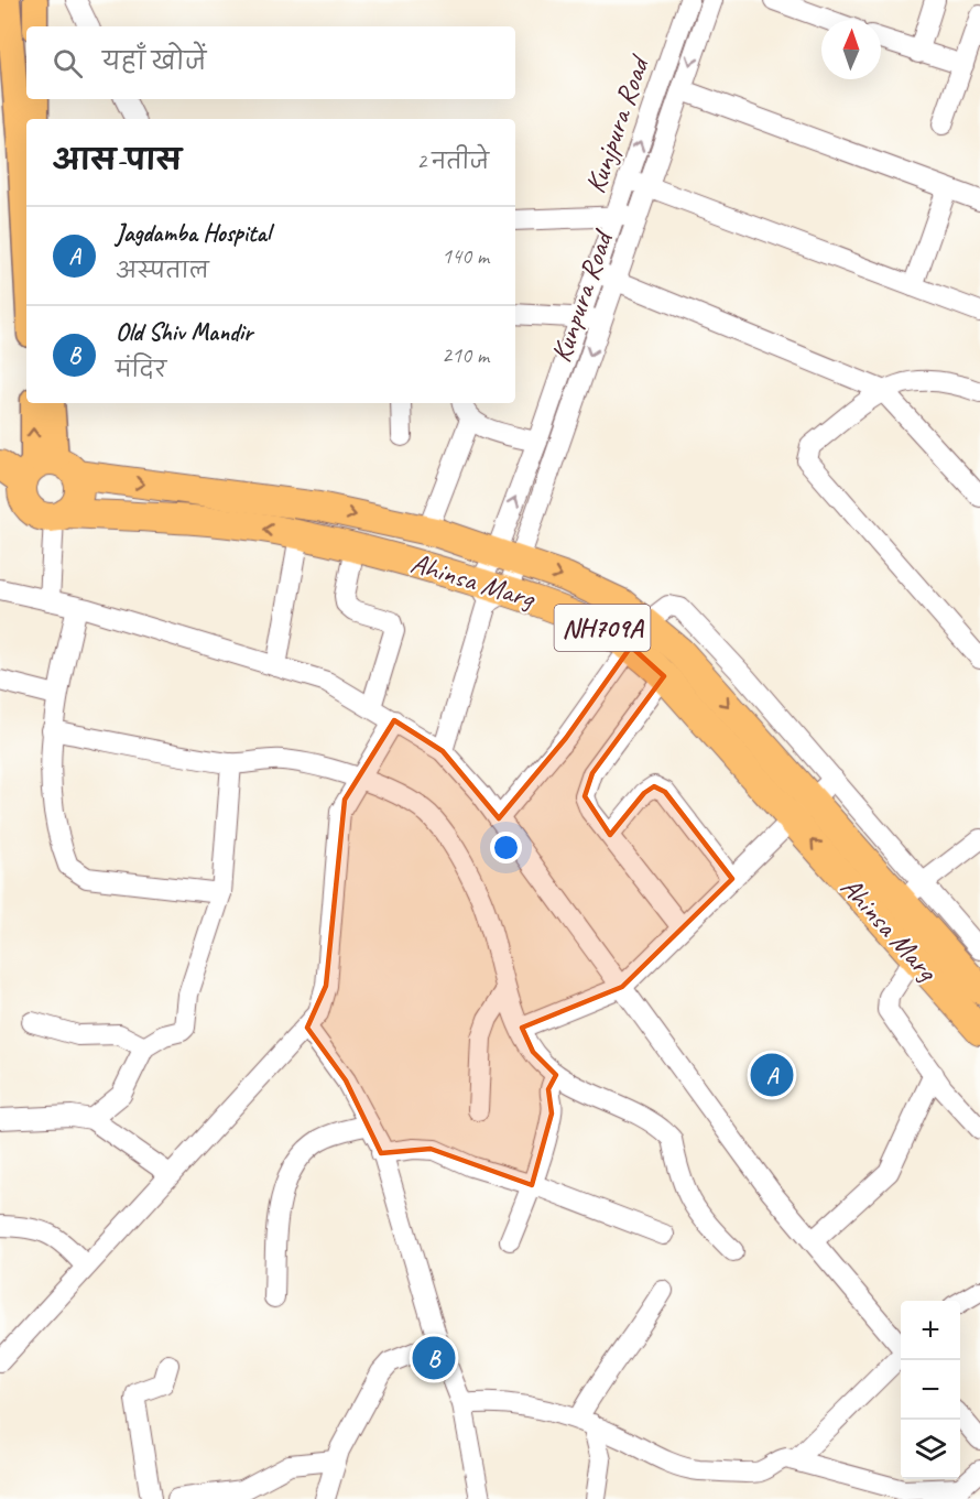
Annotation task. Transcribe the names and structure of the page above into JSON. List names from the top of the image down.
{
  "streets": {
    "highway": ["Ahinsa Marg", "NH709A"],
    "street": ["Kunjpura Road", "Kunpura Road"]
  },
  "crossings": [
    ["Kunjpura Road", "Kunpura Road"],
    ["Kunjpura Road", "Ahinsa Marg"],
    ["Kunpura Road", "Ahinsa Marg"],
    ["Ahinsa Marg", "NH709A"]
  ],
  "north": "top",
  "page": {
    "search": "यहाँ खोजें",
    "heading": ["आस-पास", "2 नतीजे"],
    "list": [
      {
        "mark": "A",
        "name": "Jagdamba Hospital",
        "note": "अस्पताल",
        "value": "140 m"
      },
      {
        "mark": "B",
        "name": "Old Shiv Mandir",
        "note": "मंदिर",
        "value": "210 m"
      }
    ],
    "pins": ["A", "B"],
    "map_buttons": ["+", "−"]
  }
}
